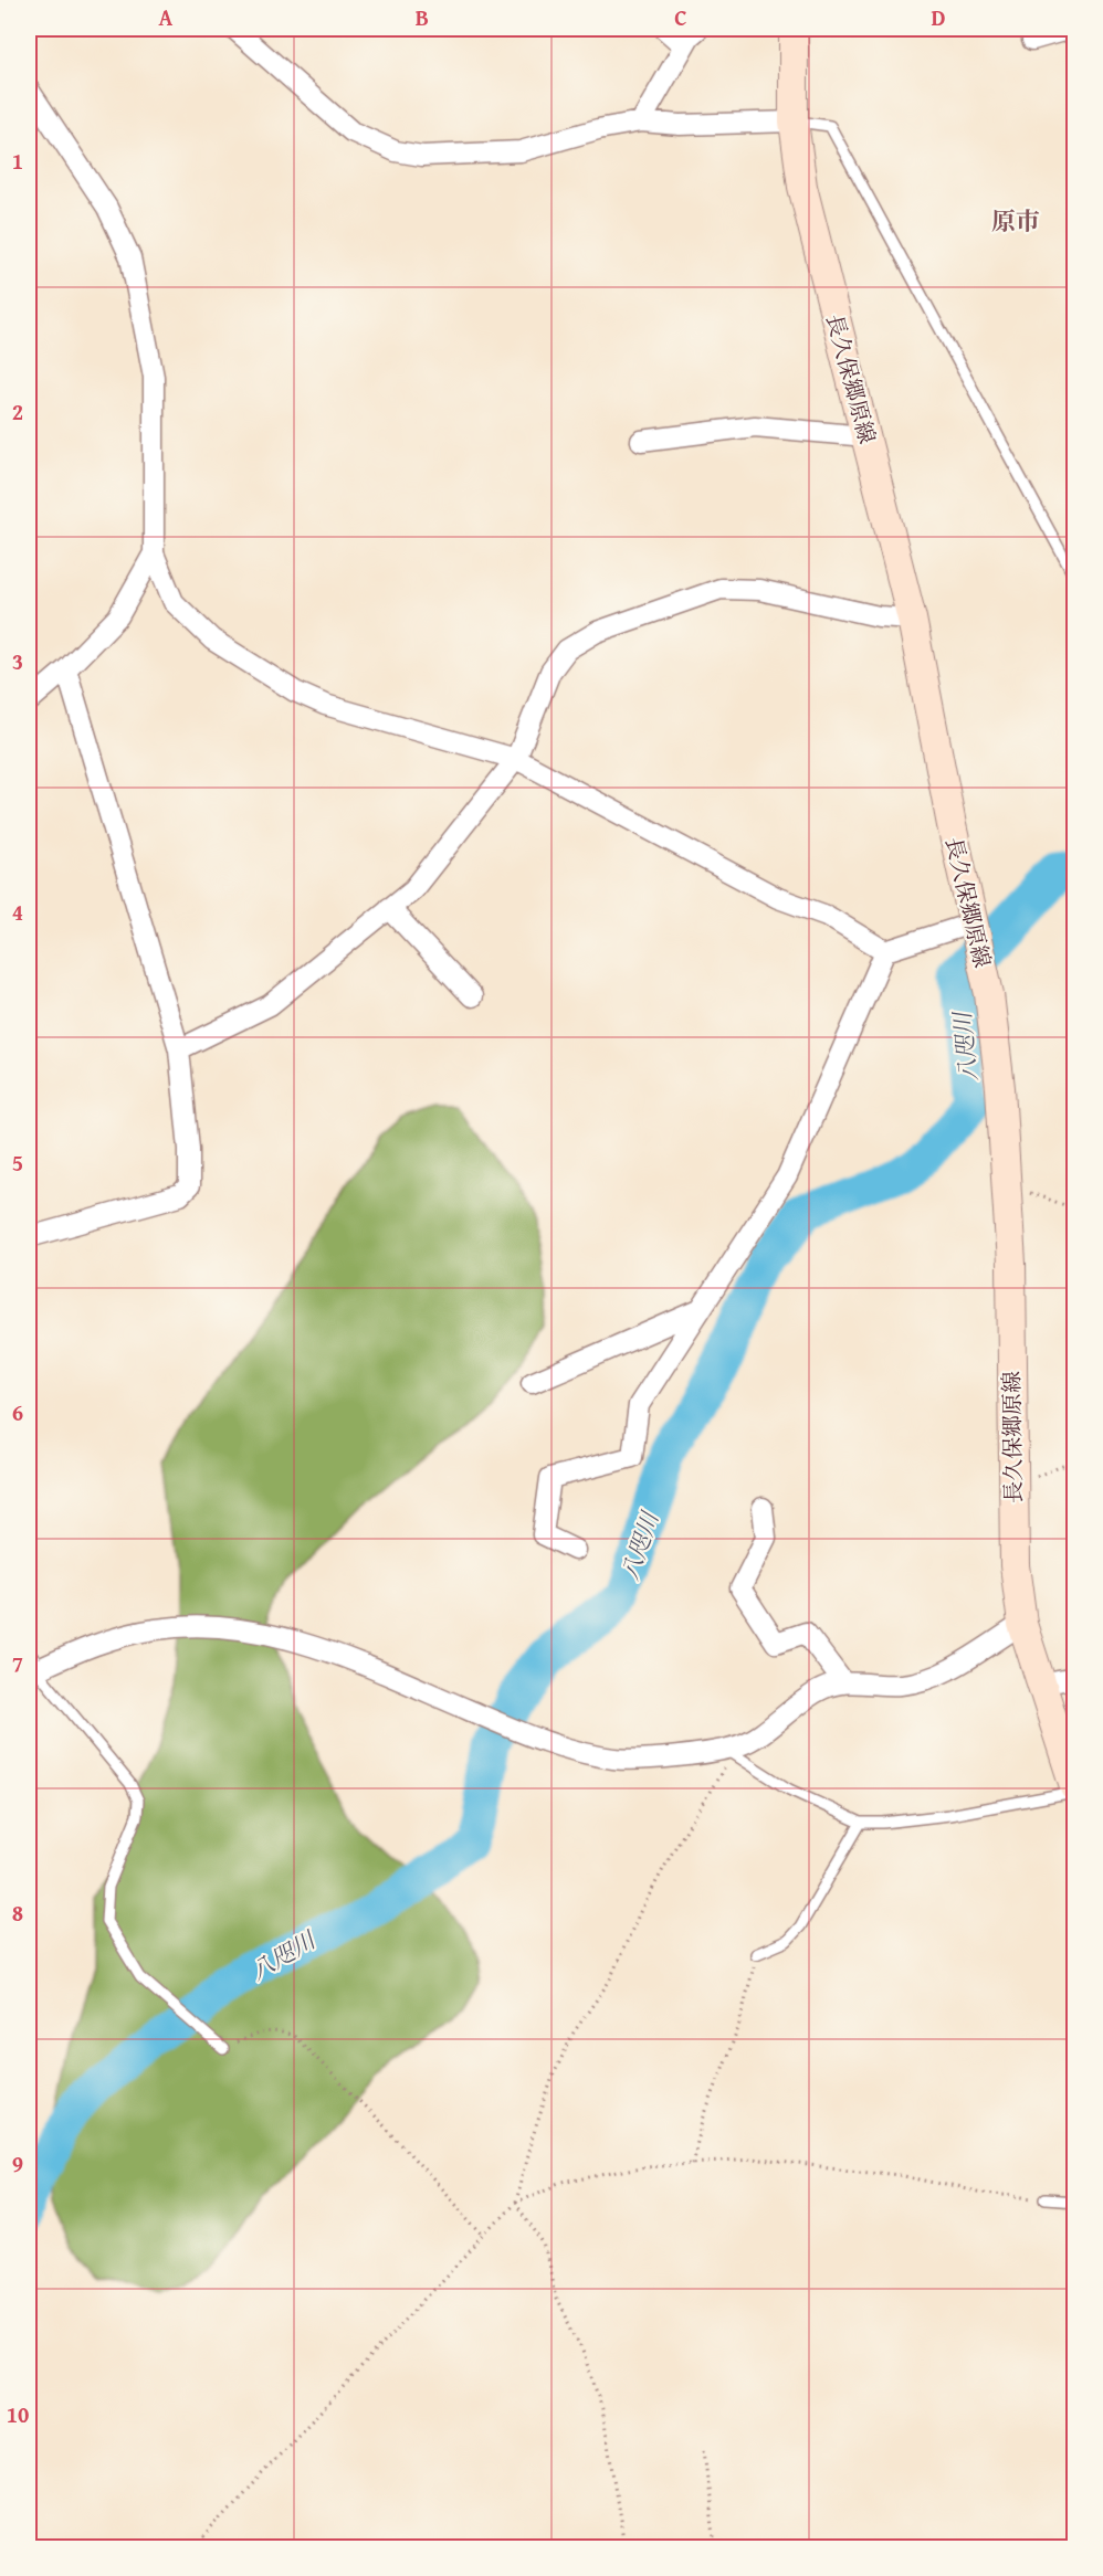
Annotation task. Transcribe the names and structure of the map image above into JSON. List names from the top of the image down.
{
  "streets": {
    "main road": ["長久保郷原線"]
  },
  "districts": ["原市"],
  "water": ["八咫川"],
  "grid": {
    "columns": [
      "A",
      "B",
      "C",
      "D"
    ],
    "rows": [
      "1",
      "2",
      "3",
      "4",
      "5",
      "6",
      "7",
      "8",
      "9",
      "10"
    ]
  }
}
